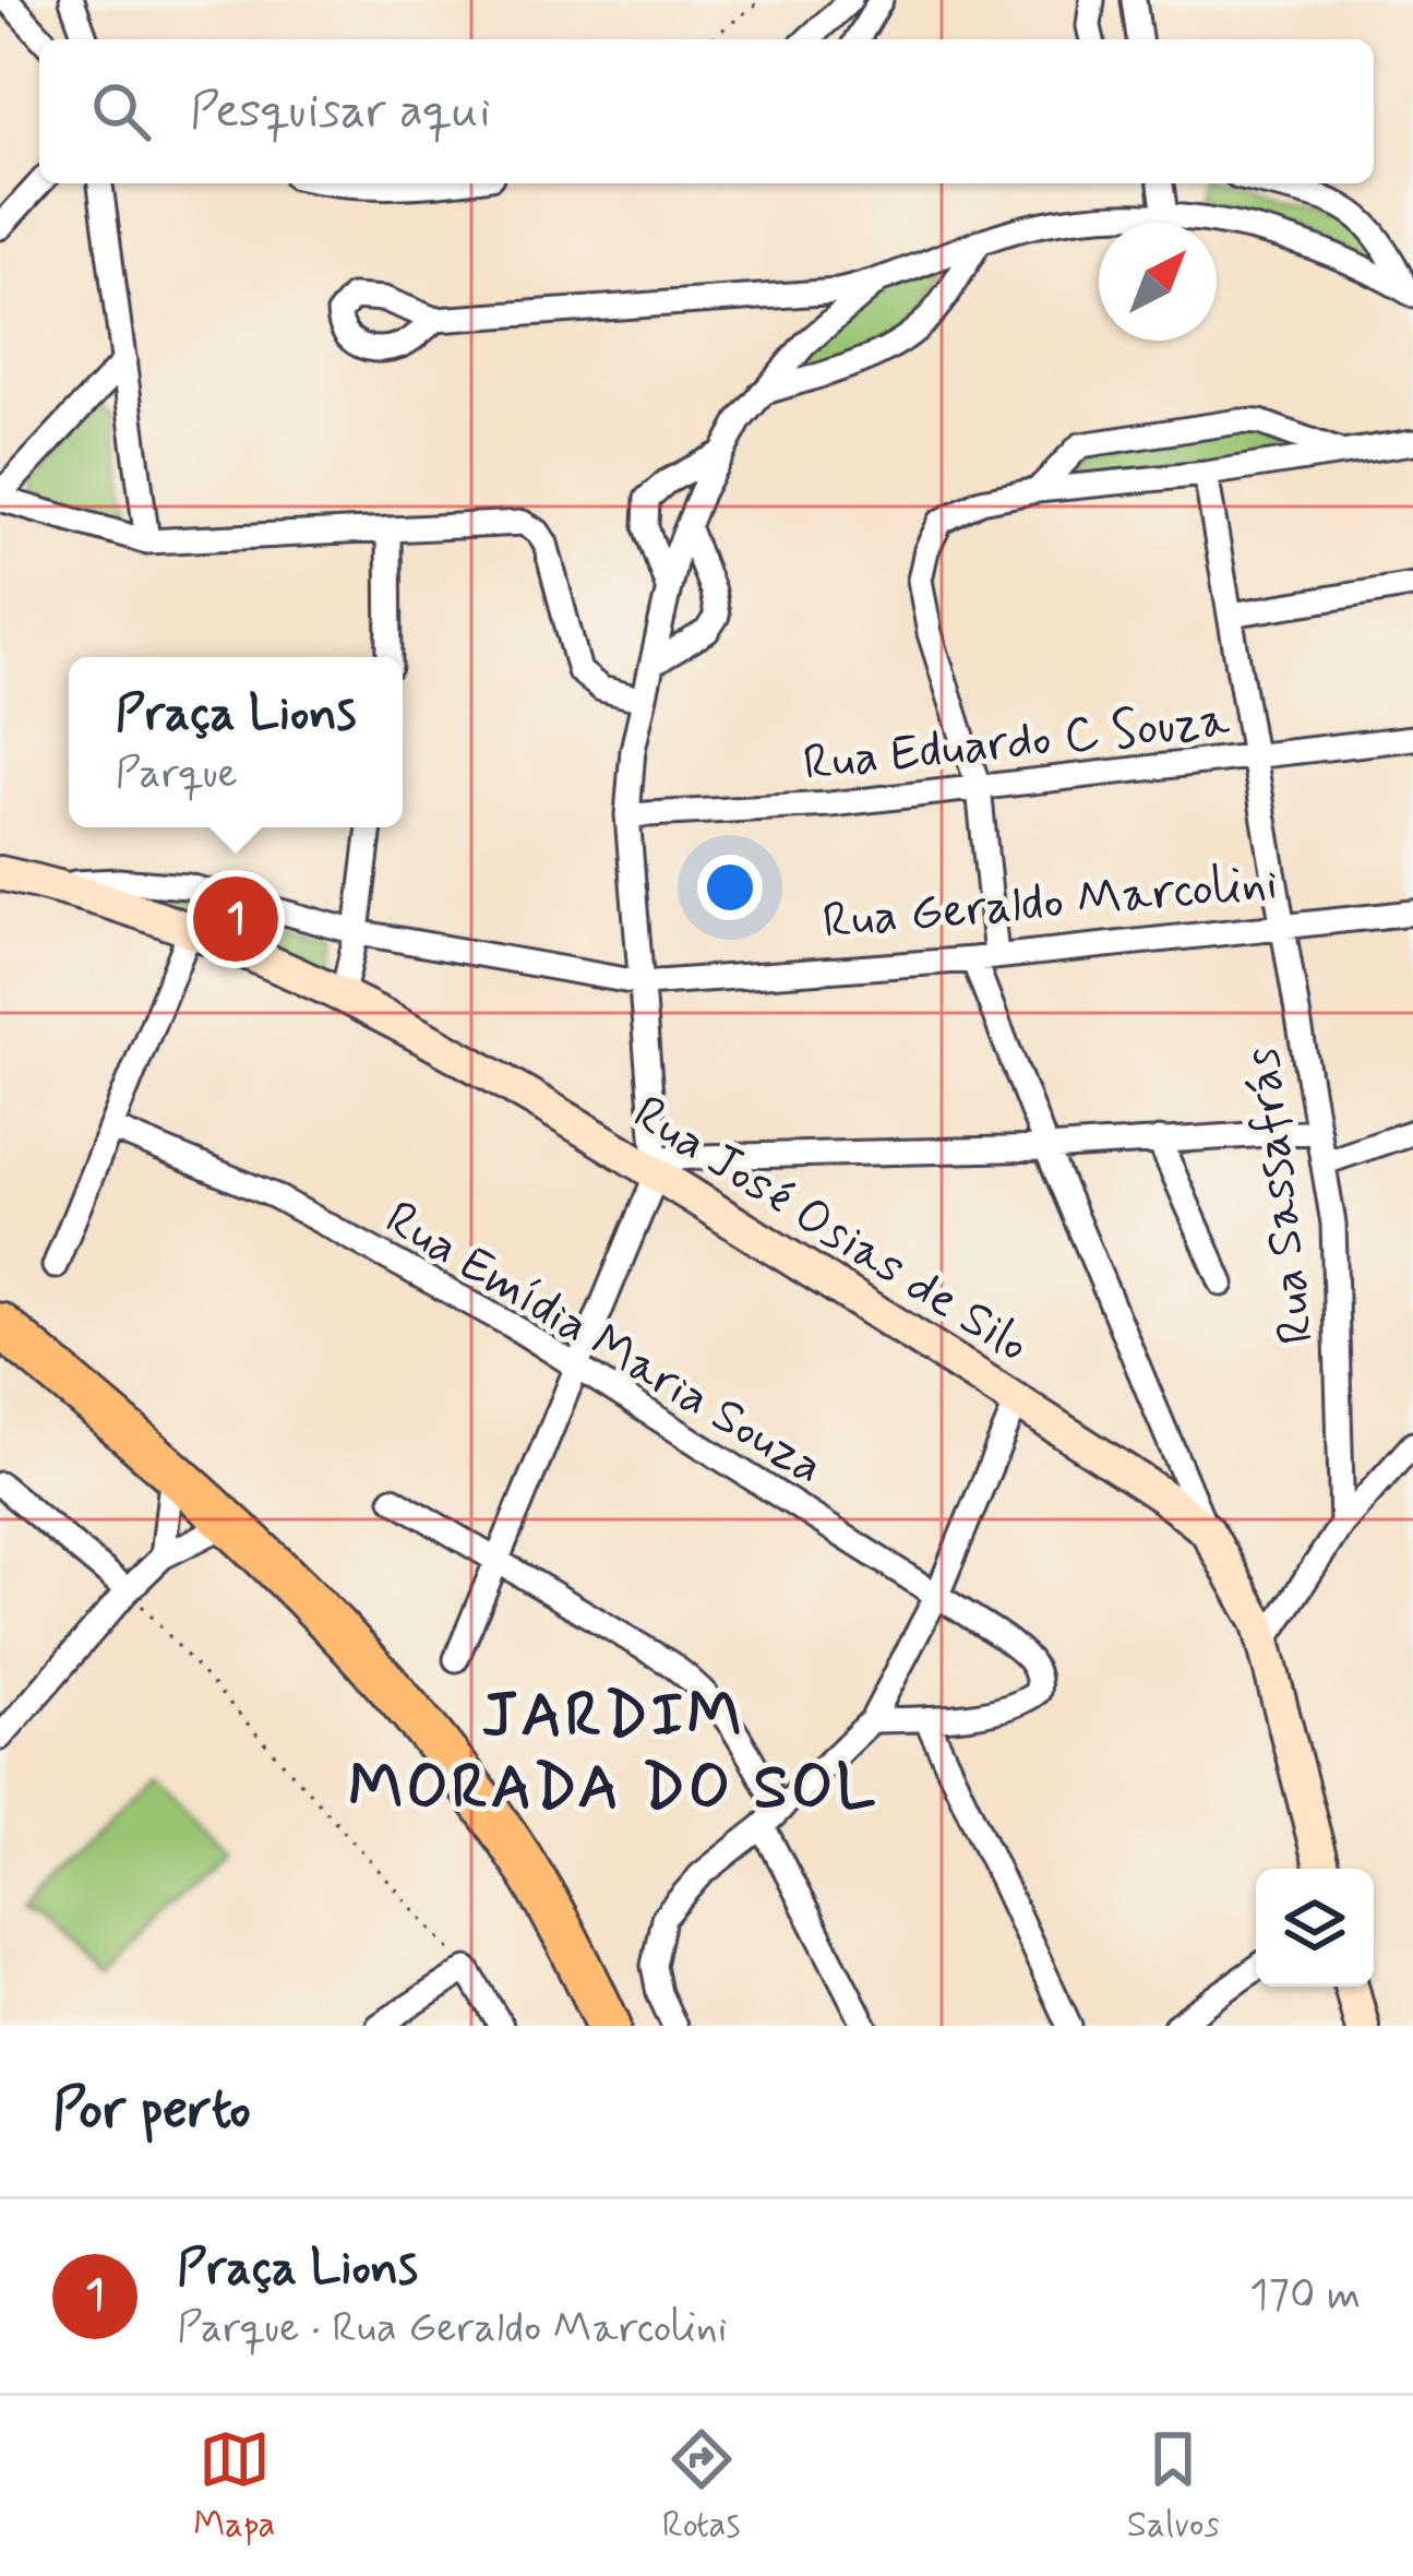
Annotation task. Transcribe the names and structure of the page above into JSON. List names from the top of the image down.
{
  "streets": {
    "street": [
      "Rua Eduardo C Souza",
      "Rua Geraldo Marcolini",
      "Rua Sassafrás",
      "Rua José Osias de Silo",
      "Rua Emídia Maria Souza"
    ]
  },
  "crossings": [
    ["Rua Eduardo C Souza", "Rua Sassafrás"],
    ["Rua Geraldo Marcolini", "Rua Sassafrás"],
    ["Rua Geraldo Marcolini", "Rua José Osias de Silo"]
  ],
  "districts": ["JARDIM MORADA DO SOL"],
  "north": "top right",
  "page": {
    "search": "Pesquisar aqui",
    "popup": ["Praça Lions", "Parque"],
    "pins": "1",
    "heading": "Por perto",
    "list": [
      {
        "mark": "1",
        "name": "Praça Lions",
        "note": "Parque · Rua Geraldo Marcolini",
        "value": "170 m"
      }
    ],
    "nav": ["Mapa", "Rotas", "Salvos"]
  }
}
